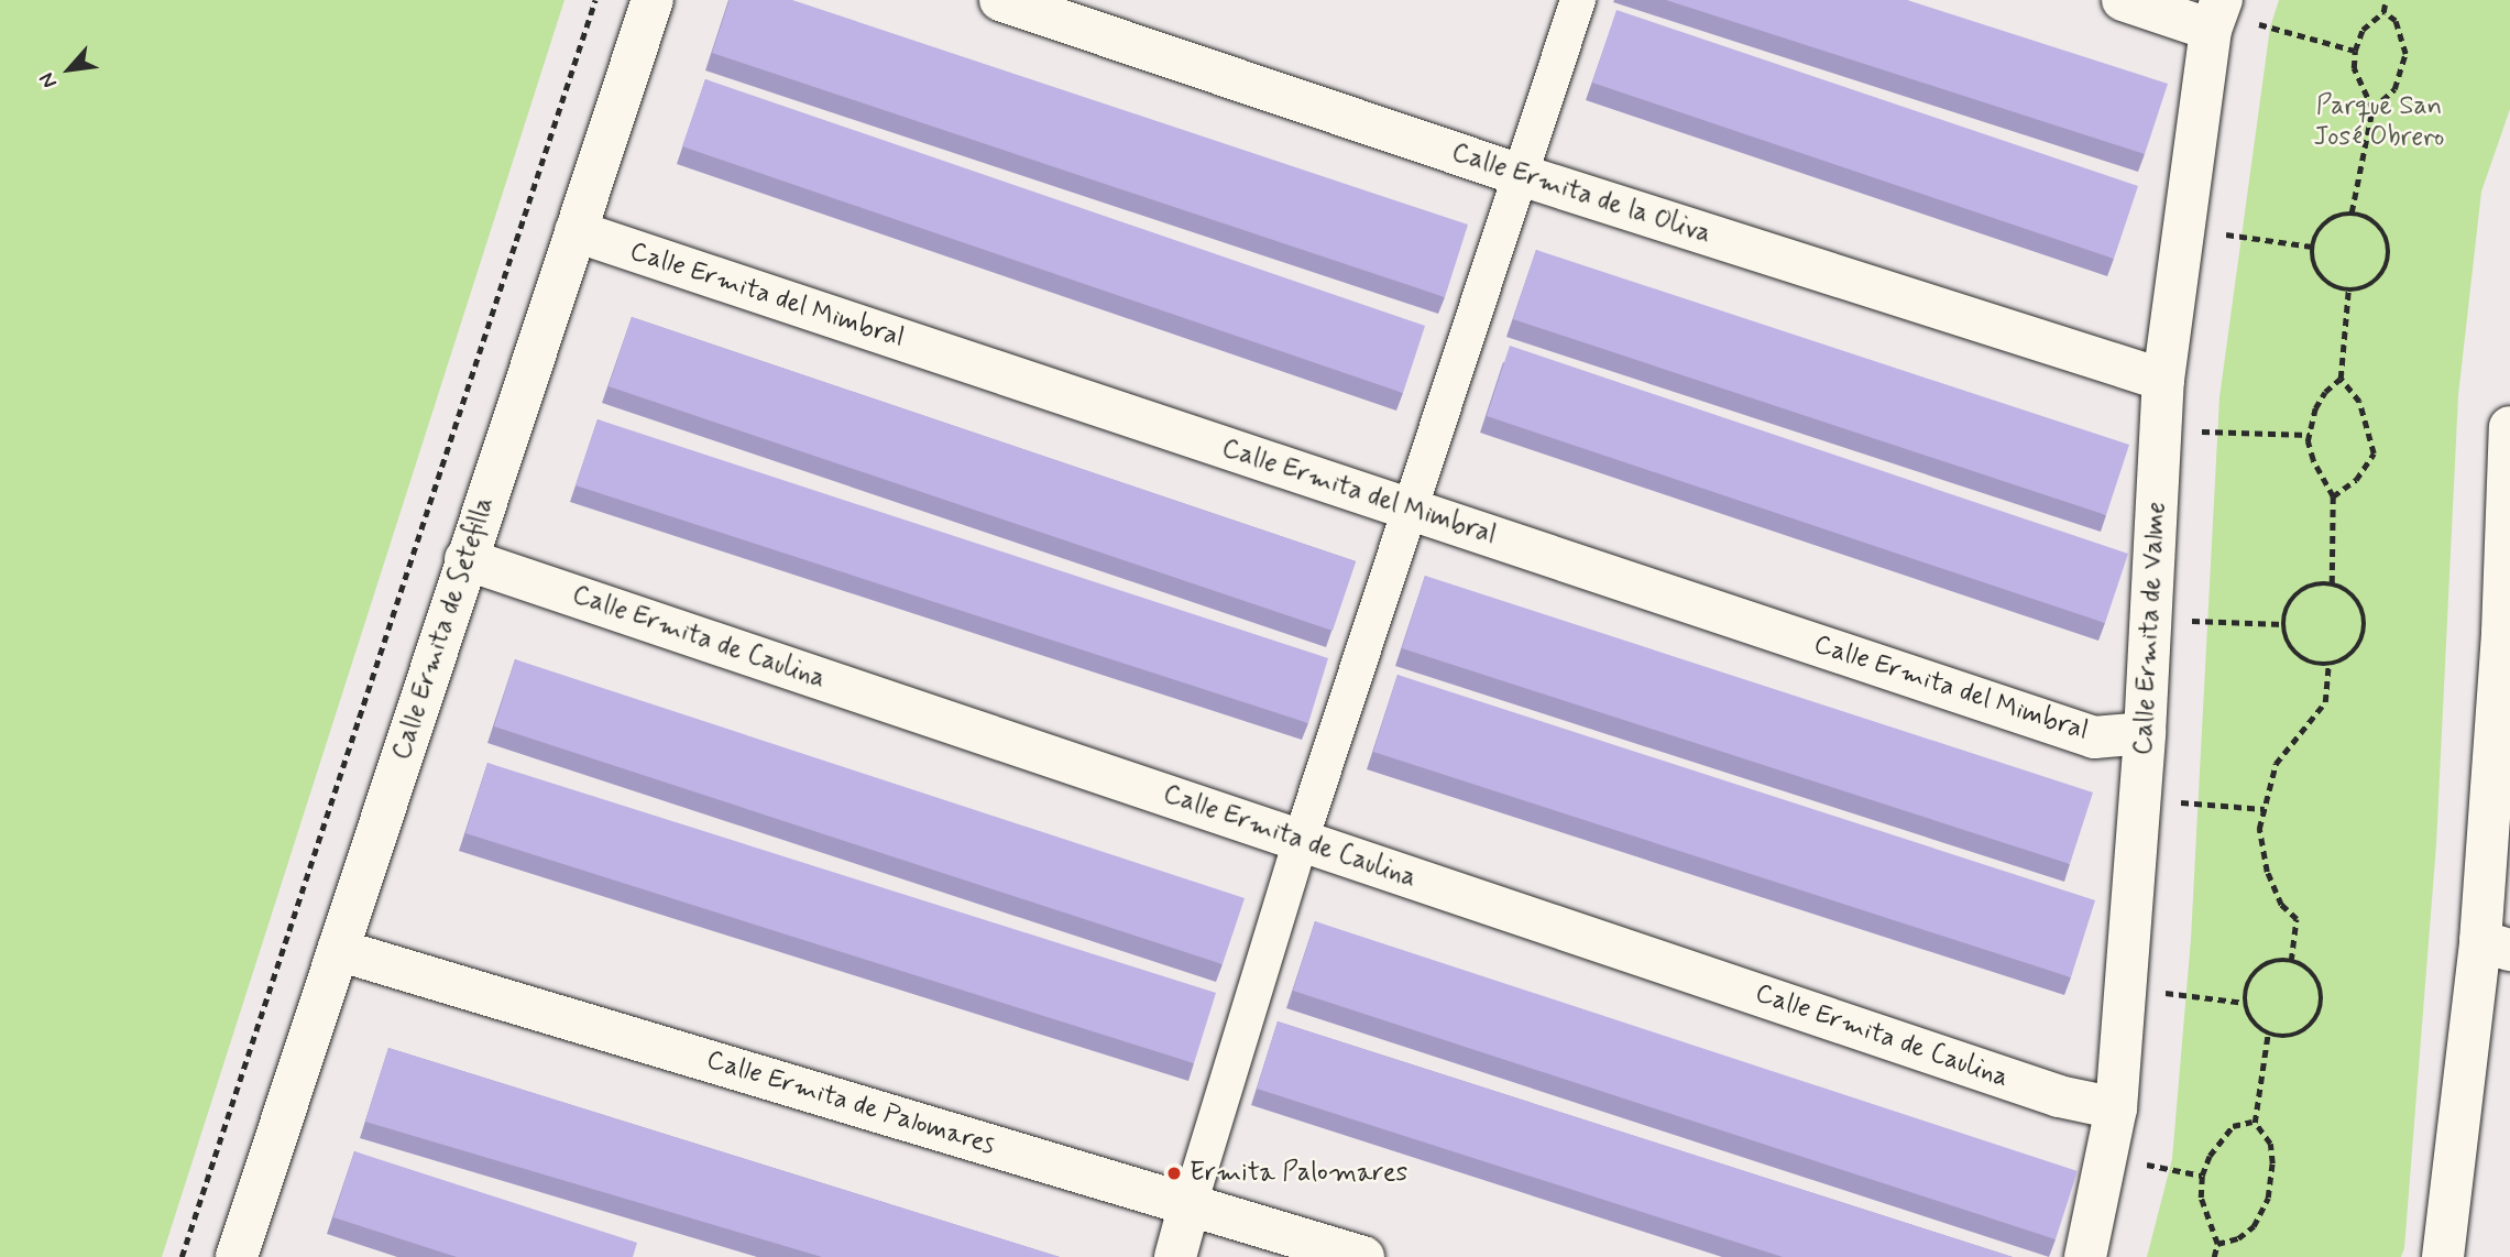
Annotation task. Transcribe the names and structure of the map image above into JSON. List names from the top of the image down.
{
  "streets": {
    "street": [
      "Calle Ermita de la Oliva",
      "Calle Ermita del Mimbral",
      "Calle Ermita de Setefilla",
      "Calle Ermita de Valme",
      "Calle Ermita de Caulina",
      "Calle Ermita de Palomares"
    ]
  },
  "crossings": [
    ["Calle Ermita de la Oliva", "Calle Ermita de Valme"],
    ["Calle Ermita del Mimbral", "Calle Ermita de Setefilla"],
    ["Calle Ermita del Mimbral", "Calle Ermita de Valme"],
    ["Calle Ermita de Setefilla", "Calle Ermita de Caulina"],
    ["Calle Ermita de Setefilla", "Calle Ermita de Palomares"],
    ["Calle Ermita de Valme", "Calle Ermita de Caulina"]
  ],
  "parks": ["Parque San José Obrero"],
  "places": ["Ermita Palomares"],
  "north": "bottom left"
}
